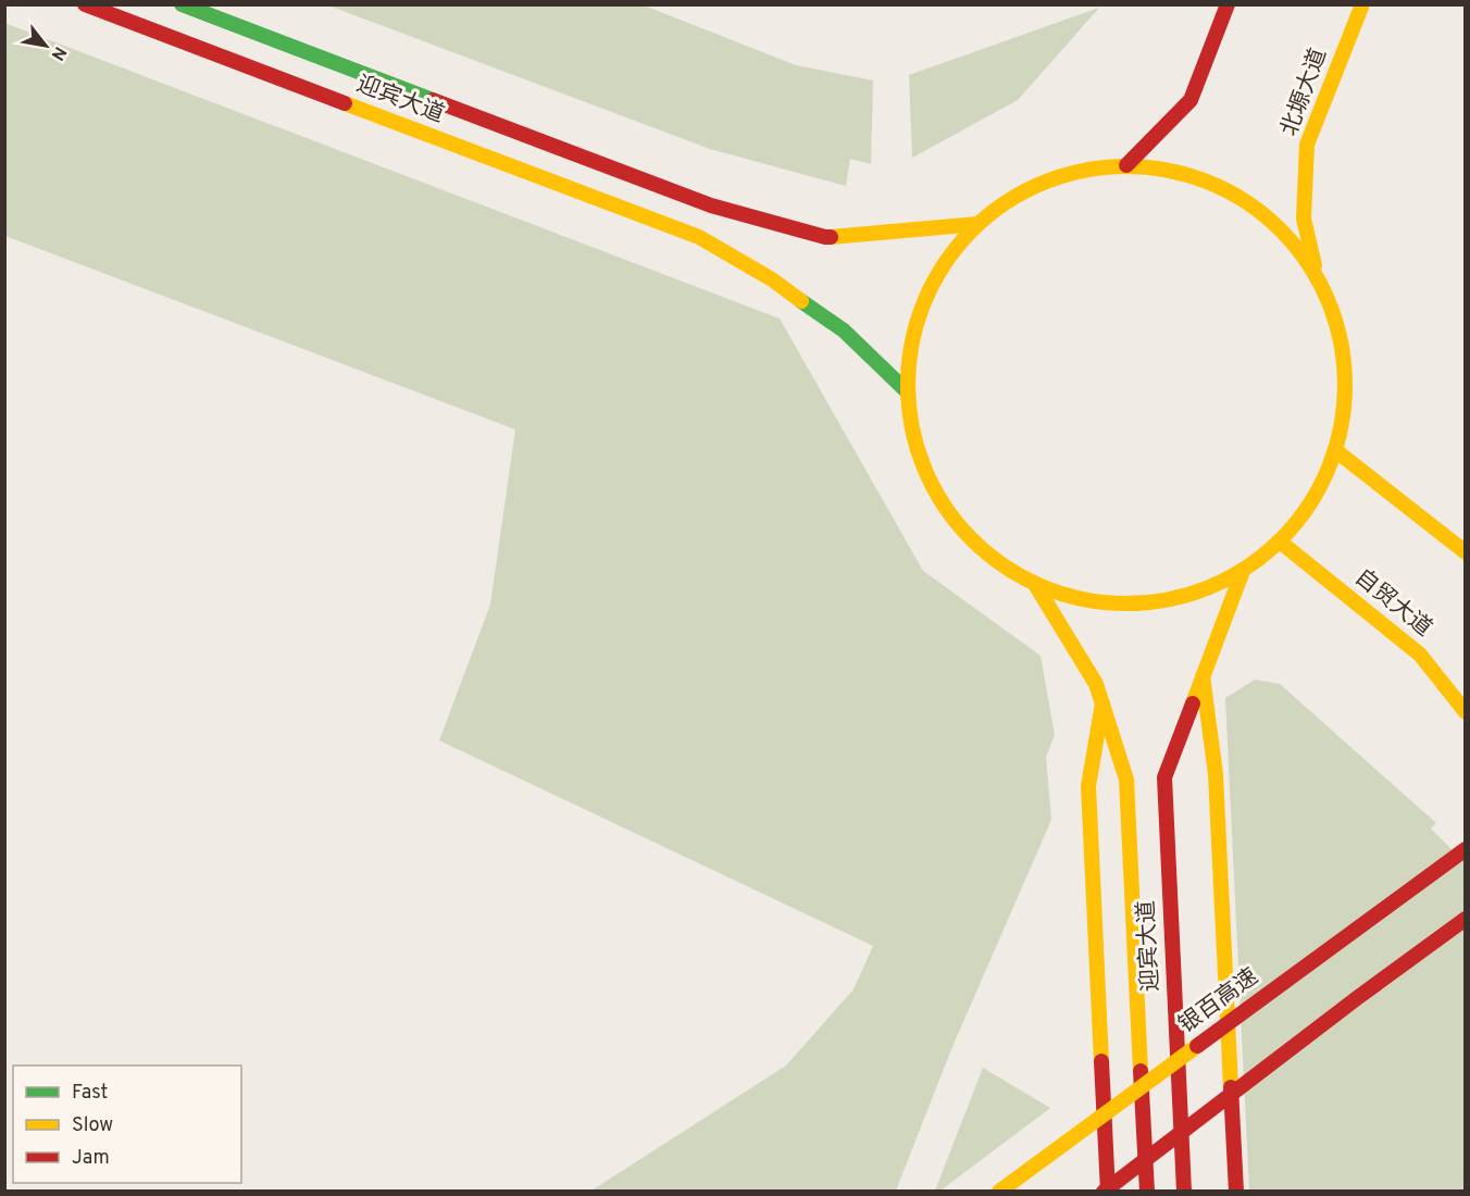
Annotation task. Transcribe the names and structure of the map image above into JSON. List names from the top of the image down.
{
  "streets": {
    "main road": [
      "北塬大道",
      "迎宾大道",
      "自贸大道",
      "银百高速"
    ]
  },
  "legend": ["Fast", "Slow", "Jam"],
  "north": "bottom right"
}
